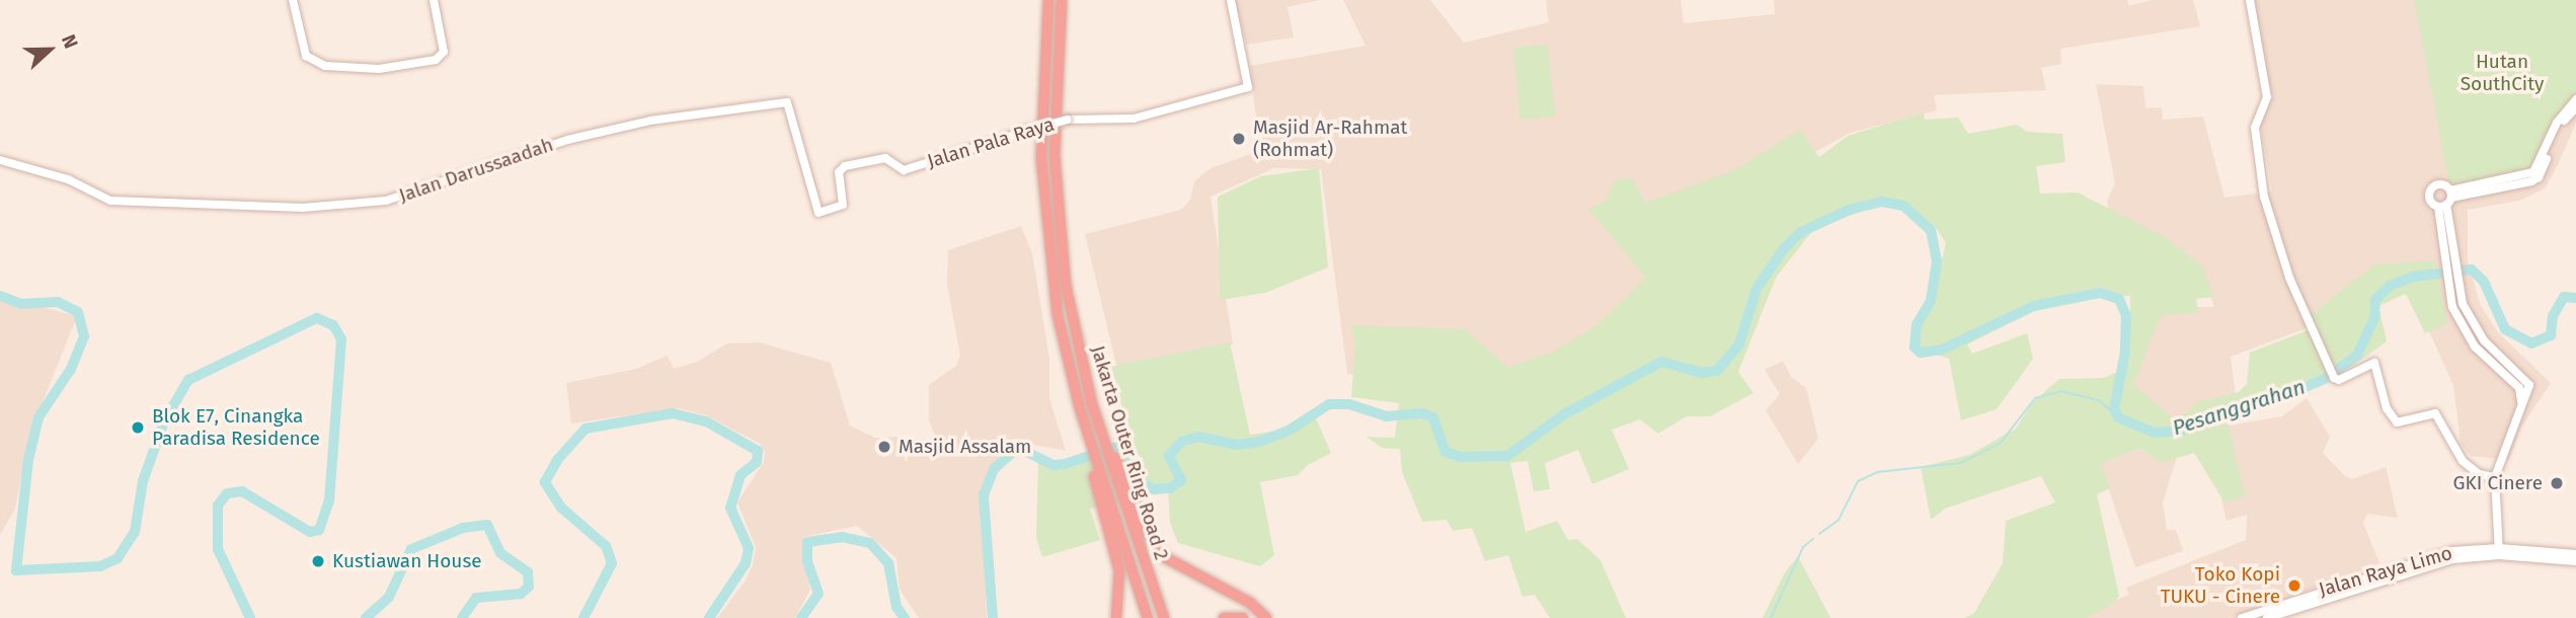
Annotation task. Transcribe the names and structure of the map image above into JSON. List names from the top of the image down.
{
  "streets": {
    "highway": ["Jakarta Outer Ring Road 2"],
    "street": ["Jalan Pala Raya", "Jalan Darussaadah", "Jalan Raya Limo"]
  },
  "crossings": [
    ["Jalan Pala Raya", "Jalan Darussaadah"]
  ],
  "water": ["Pesanggrahan"],
  "parks": ["Hutan SouthCity"],
  "places": [
    "Masjid Ar-Rahmat (Rohmat)",
    "Blok E7, Cinangka Paradisa Residence",
    "Masjid Assalam",
    "GKI Cinere",
    "Kustiawan House",
    "Toko Kopi TUKU - Cinere"
  ],
  "north": "right"
}
